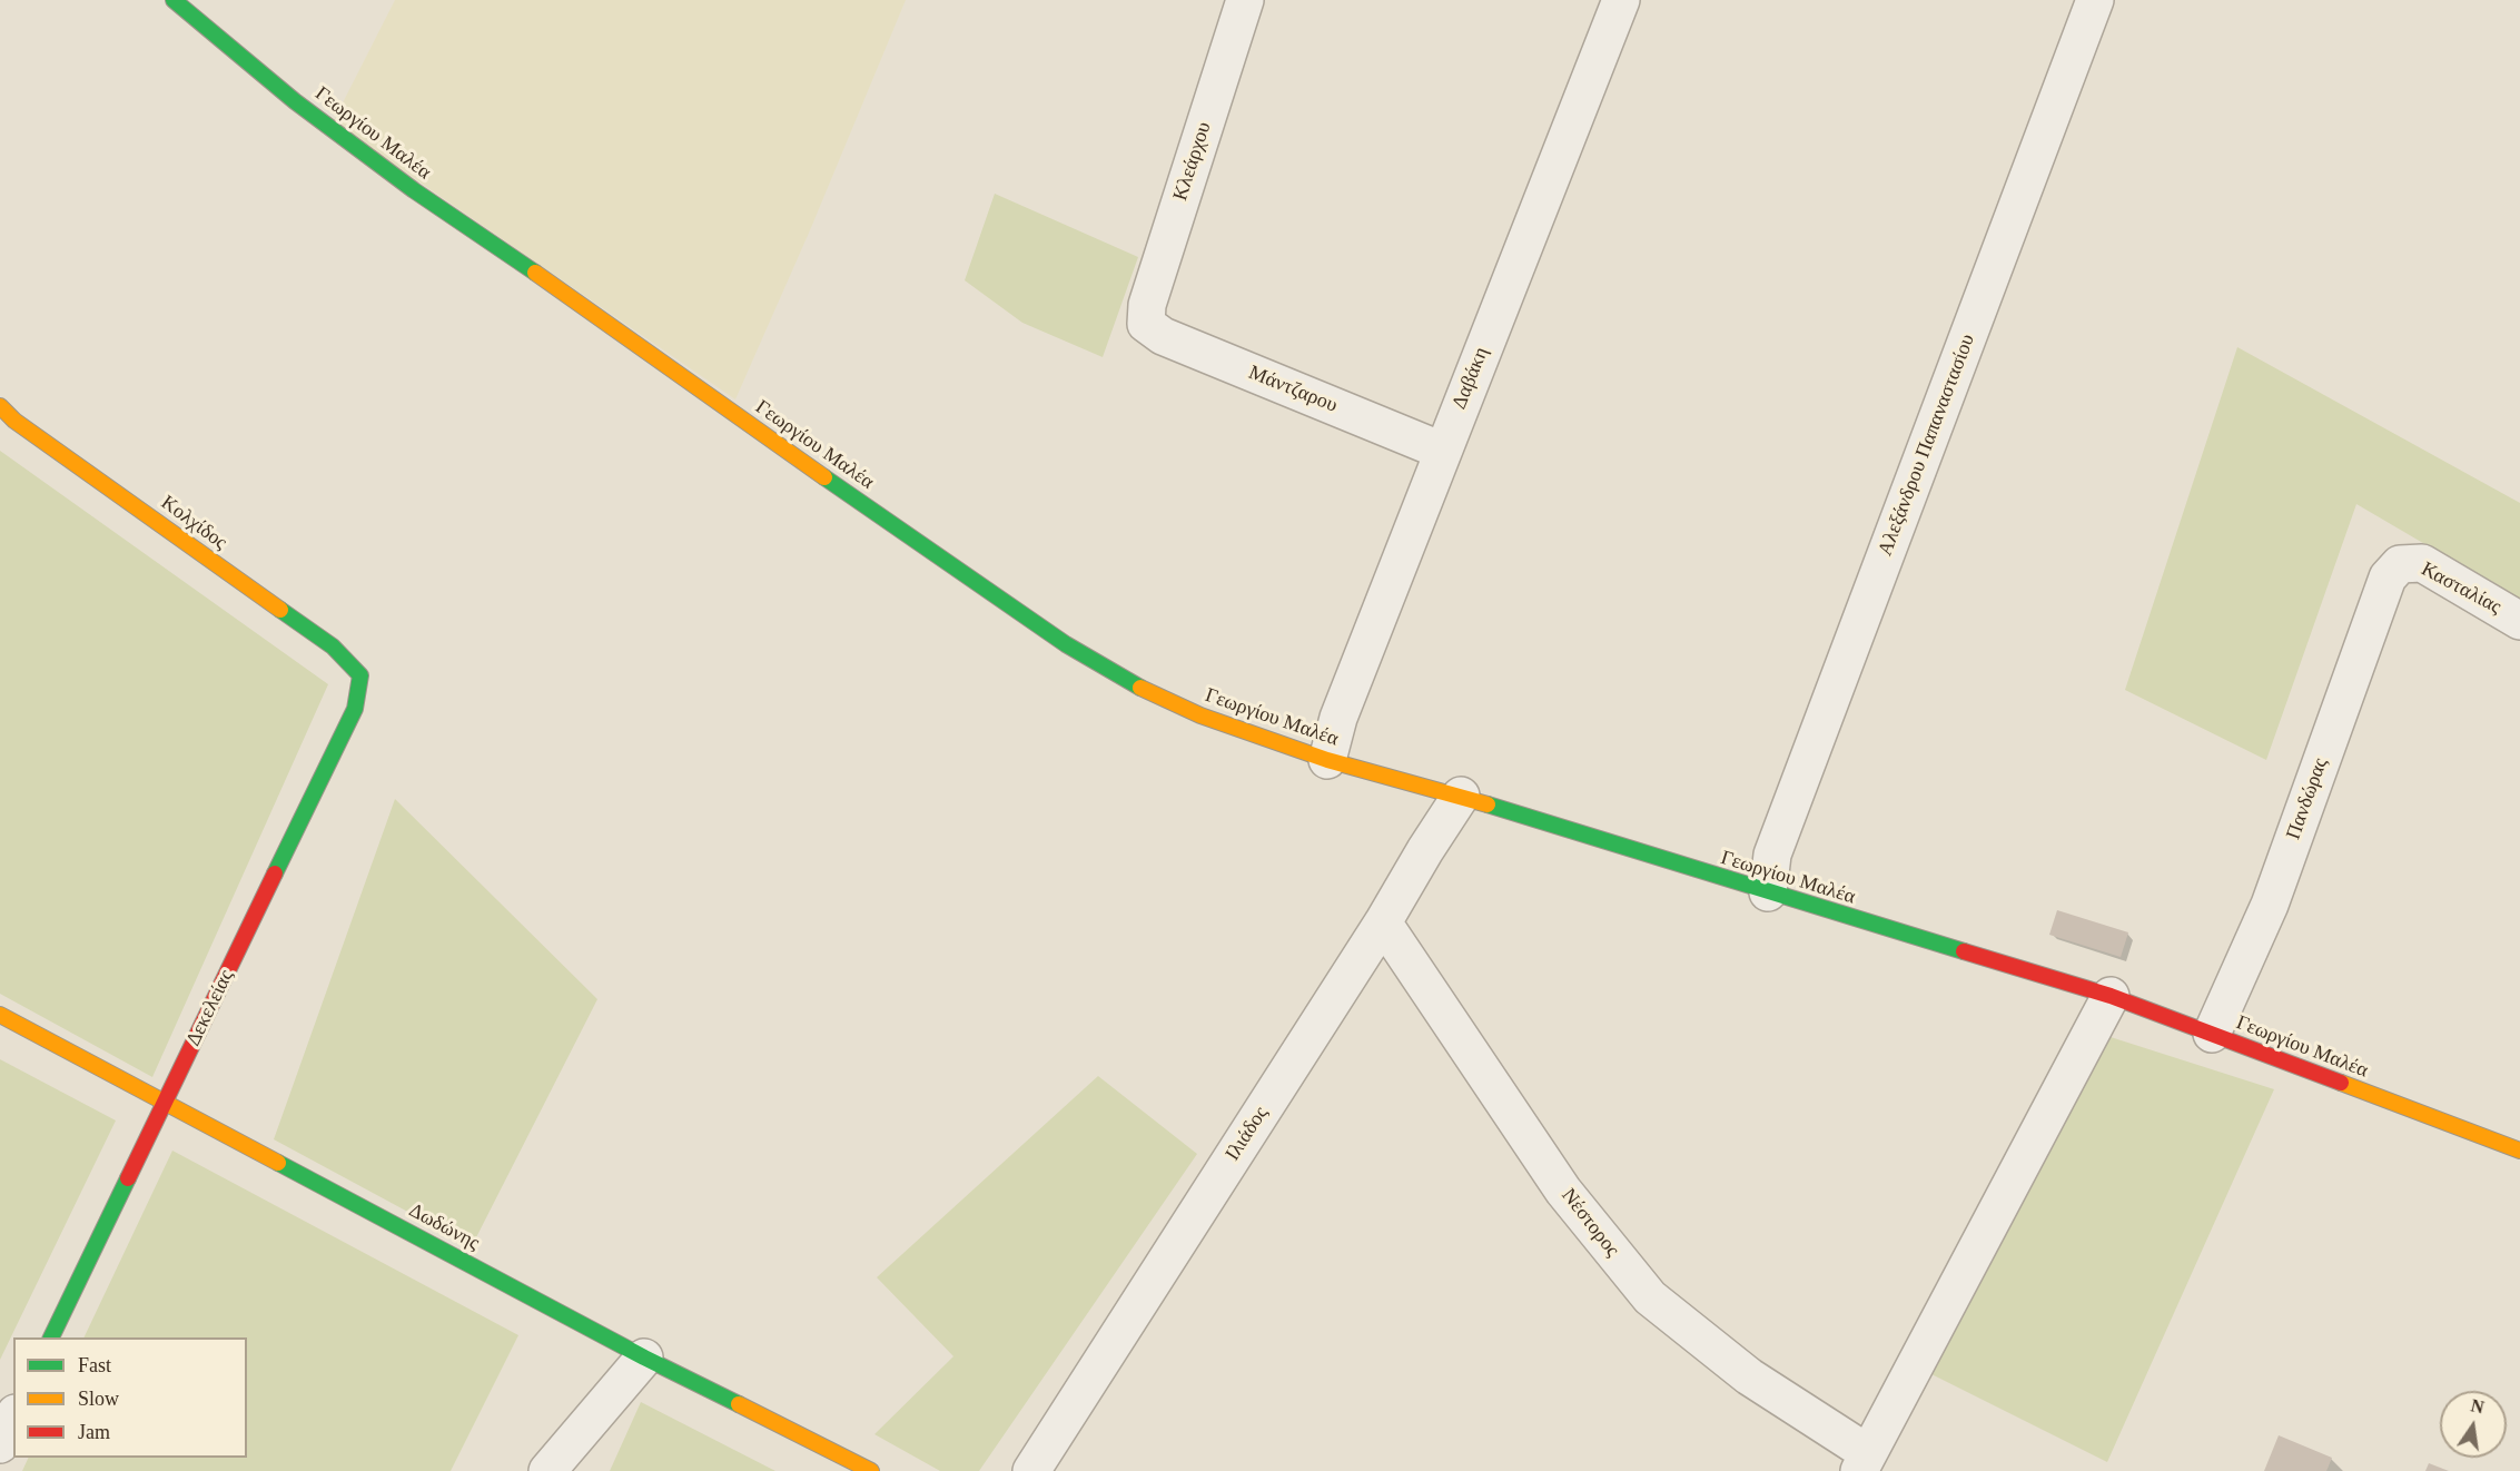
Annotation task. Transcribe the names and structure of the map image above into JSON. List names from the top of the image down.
{
  "streets": {
    "street": [
      "Γεωργίου Μαλέα",
      "Κλεάρχου",
      "Δαβάκη",
      "Μάντζαρου",
      "Αλεξάνδρου Παπαναστασίου",
      "Κολχίδος",
      "Κασταλίας",
      "Πανδώρας",
      "Δεκελείας",
      "Ιλιάδος",
      "Νέστορος",
      "Δωδώνης"
    ]
  },
  "crossings": [
    ["Γεωργίου Μαλέα", "Δαβάκη"],
    ["Γεωργίου Μαλέα", "Αλεξάνδρου Παπαναστασίου"],
    ["Γεωργίου Μαλέα", "Πανδώρας"],
    ["Γεωργίου Μαλέα", "Ιλιάδος"],
    ["Γεωργίου Μαλέα", "Νέστορος"],
    ["Κλεάρχου", "Μάντζαρου"],
    ["Δαβάκη", "Μάντζαρου"],
    ["Κολχίδος", "Δεκελείας"],
    ["Κασταλίας", "Πανδώρας"],
    ["Δεκελείας", "Δωδώνης"],
    ["Ιλιάδος", "Νέστορος"]
  ],
  "legend": ["Fast", "Slow", "Jam"],
  "north": "top"
}
